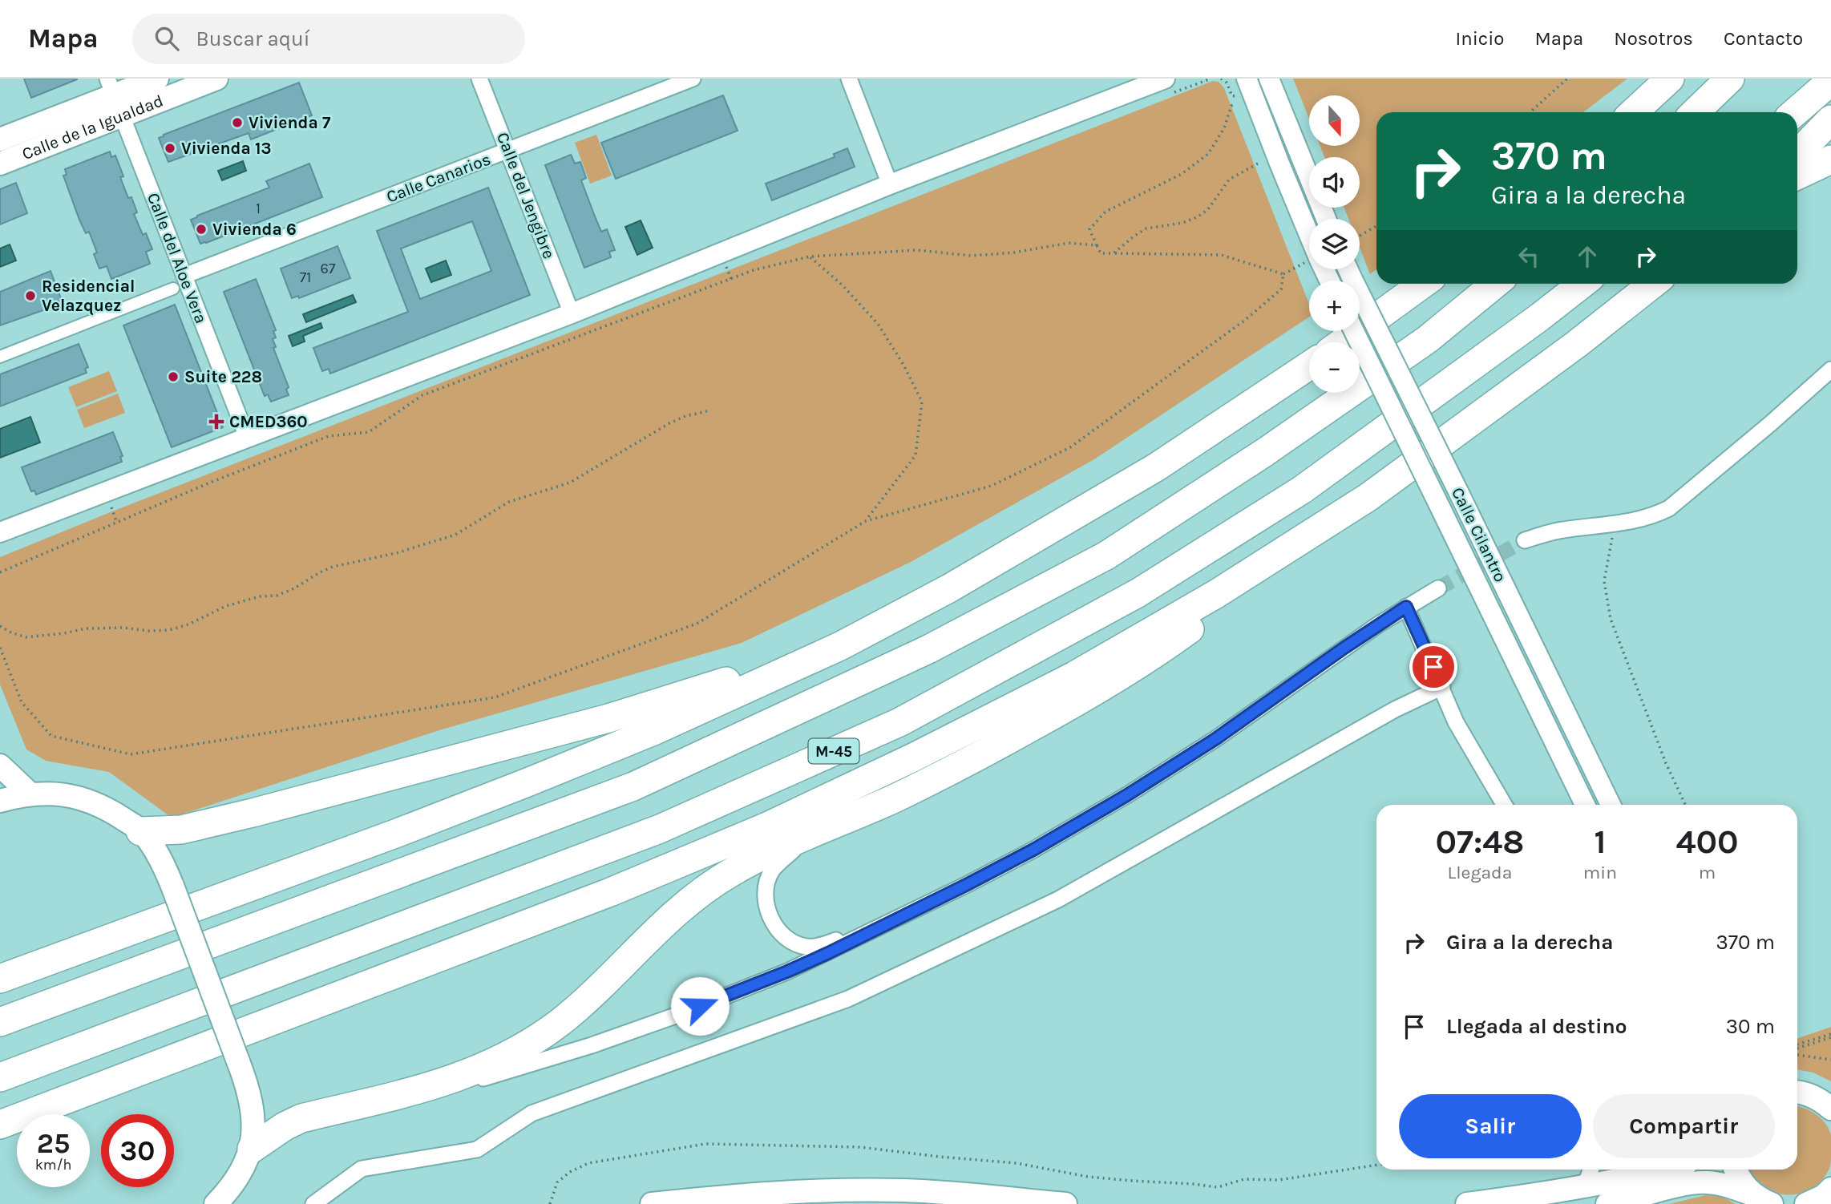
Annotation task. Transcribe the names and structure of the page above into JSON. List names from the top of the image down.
{
  "streets": {
    "highway": ["M-45"],
    "main road": ["Calle de la Igualdad"],
    "street": [
      "Calle Canarios",
      "Calle del Jengibre",
      "Calle del Aloe Vera",
      "Calle Cilantro"
    ]
  },
  "crossings": [
    ["Calle de la Igualdad", "Calle del Aloe Vera"],
    ["Calle Canarios", "Calle del Jengibre"],
    ["Calle Canarios", "Calle del Aloe Vera"]
  ],
  "places": {
    "other": [
      "Vivienda 7",
      "Vivienda 13",
      "Vivienda 6",
      "Residencial Velazquez",
      "Suite 228"
    ],
    "health": ["CMED360"]
  },
  "house_numbers": ["1", "67", "71"],
  "north": "bottom",
  "page": {
    "header": "Mapa",
    "search": "Buscar aquí",
    "nav": [
      "Inicio",
      "Mapa",
      "Nosotros",
      "Contacto"
    ],
    "map_buttons": ["+", "−"],
    "turn": ["370 m", "Gira a la derecha"],
    "eta": [
      "07:48",
      "Llegada",
      "1",
      "min",
      "400",
      "m"
    ],
    "list": [
      {
        "name": "Gira a la derecha",
        "value": "370 m"
      },
      {
        "name": "Llegada al destino",
        "value": "30 m"
      }
    ],
    "buttons": ["Salir", "Compartir"],
    "speed": "25 km/h",
    "limit": "30"
  }
}
